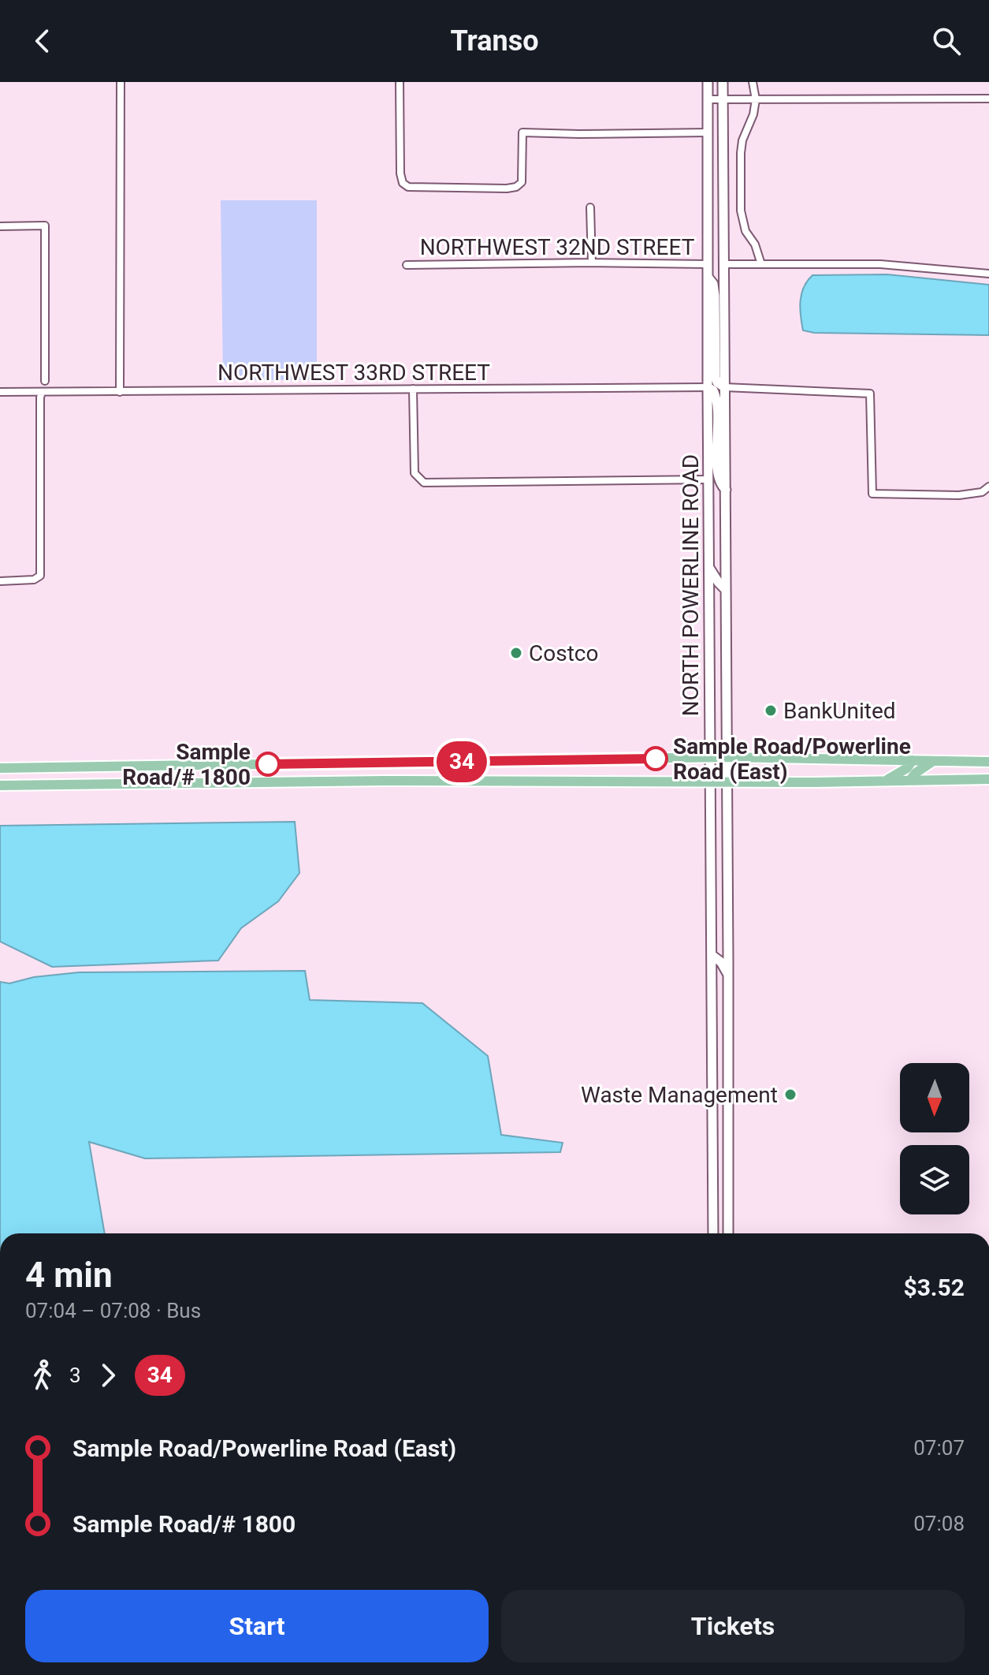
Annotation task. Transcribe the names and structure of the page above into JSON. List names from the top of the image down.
{
  "streets": {
    "main road": ["NORTH POWERLINE ROAD"],
    "street": ["NORTHWEST 32ND STREET", "NORTHWEST 33RD STREET"]
  },
  "crossings": [
    ["NORTHWEST 32ND STREET", "NORTH POWERLINE ROAD"],
    ["NORTHWEST 33RD STREET", "NORTH POWERLINE ROAD"]
  ],
  "places": [
    "Costco",
    "BankUnited",
    "Sample Road/Powerline Road (East)",
    "Sample Road/# 1800",
    "Waste Management"
  ],
  "lines": ["bus line 34"],
  "north": "bottom",
  "page": {
    "header": "Transo",
    "on_map": "34",
    "heading": ["4 min", "07:04 – 07:08 · Bus", "$3.52"],
    "legs": ["3", "34"],
    "list": [
      {
        "name": "Sample Road/Powerline Road (East)",
        "value": "07:07"
      },
      {
        "name": "Sample Road/# 1800",
        "value": "07:08"
      }
    ],
    "buttons": ["Start", "Tickets"]
  }
}
